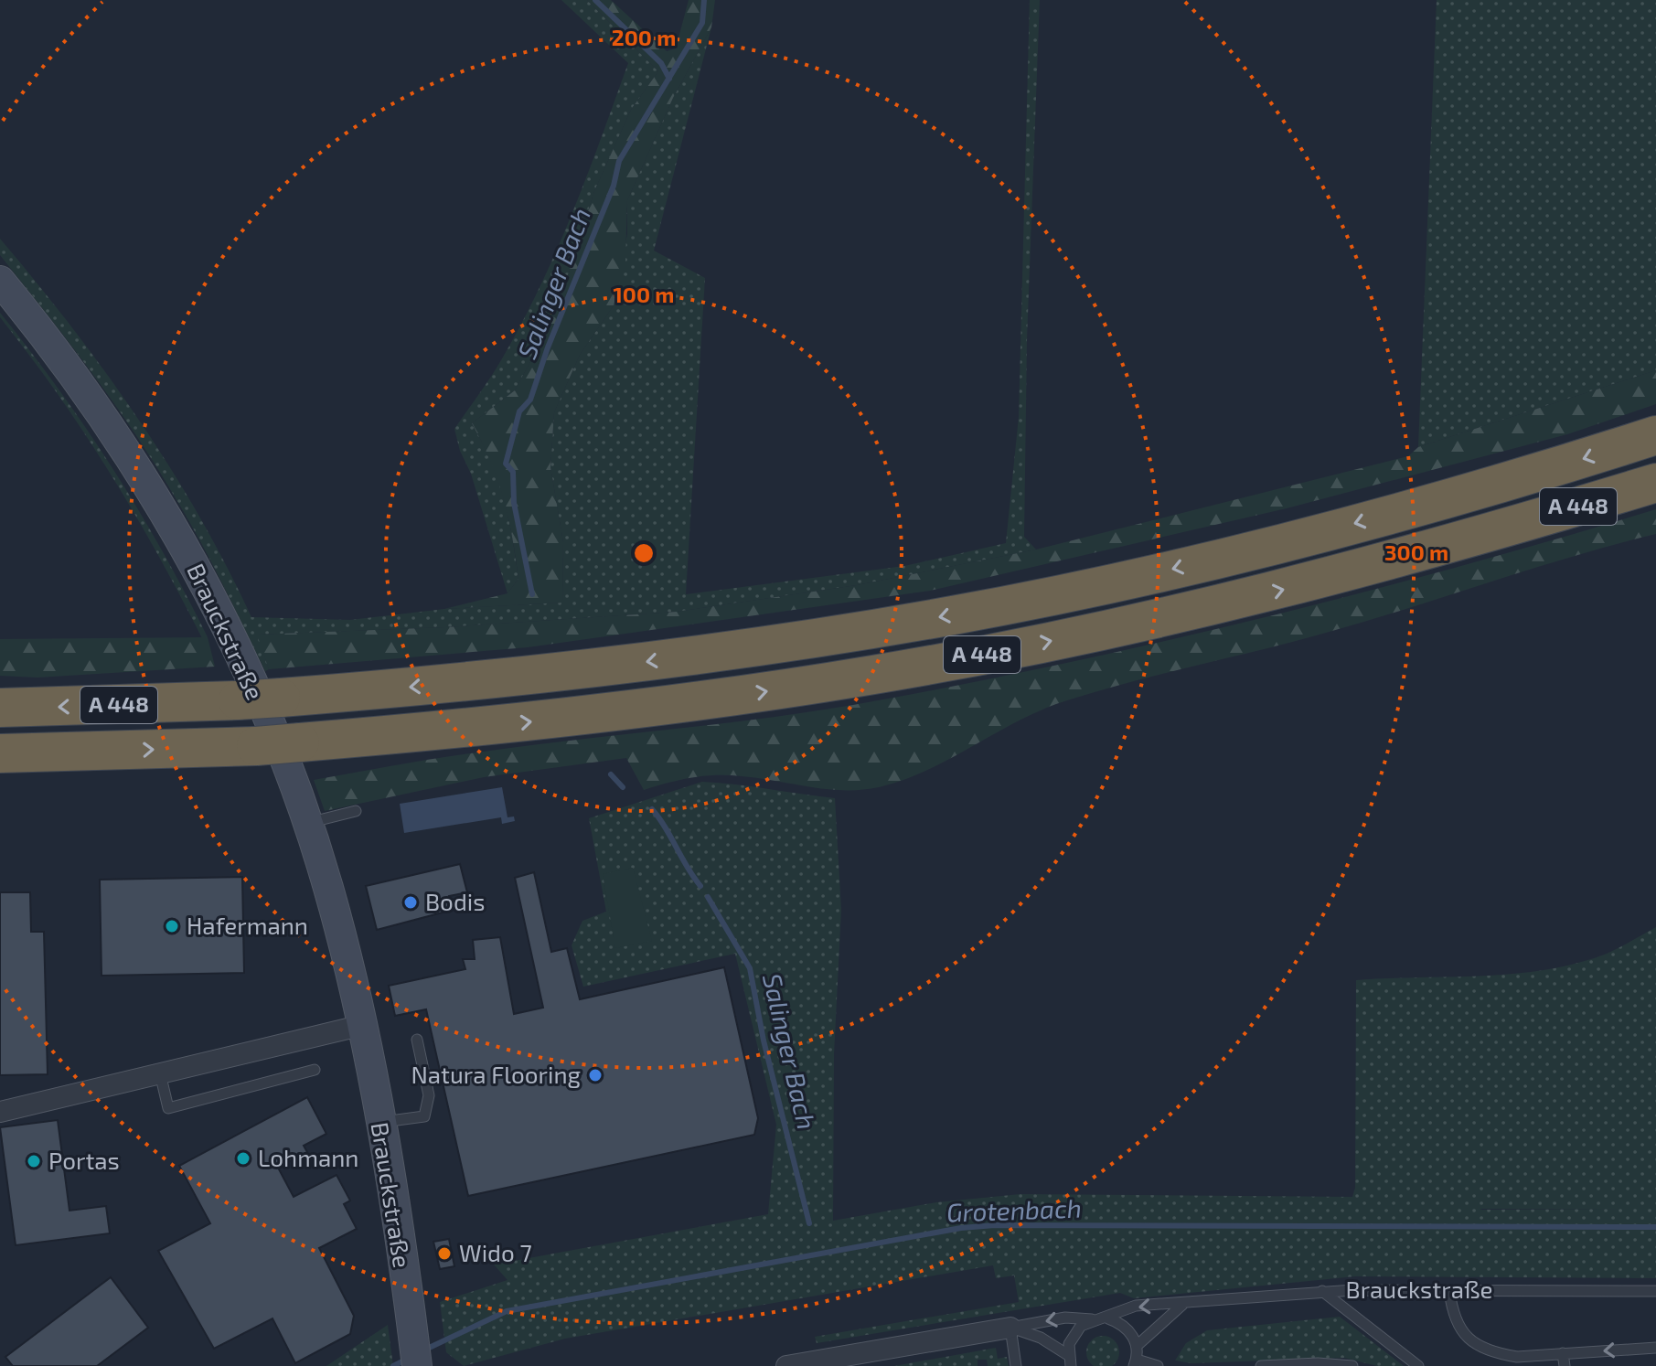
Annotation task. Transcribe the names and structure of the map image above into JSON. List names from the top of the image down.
{
  "streets": {
    "highway": ["A 448"],
    "street": ["Brauckstraße"]
  },
  "water": ["Salinger Bach", "Grotenbach"],
  "places": [
    "Bodis",
    "Hafermann",
    "Natura Flooring",
    "Lohmann",
    "Portas",
    "Wido 7"
  ],
  "rings": ["200 m", "100 m", "300 m"]
}
